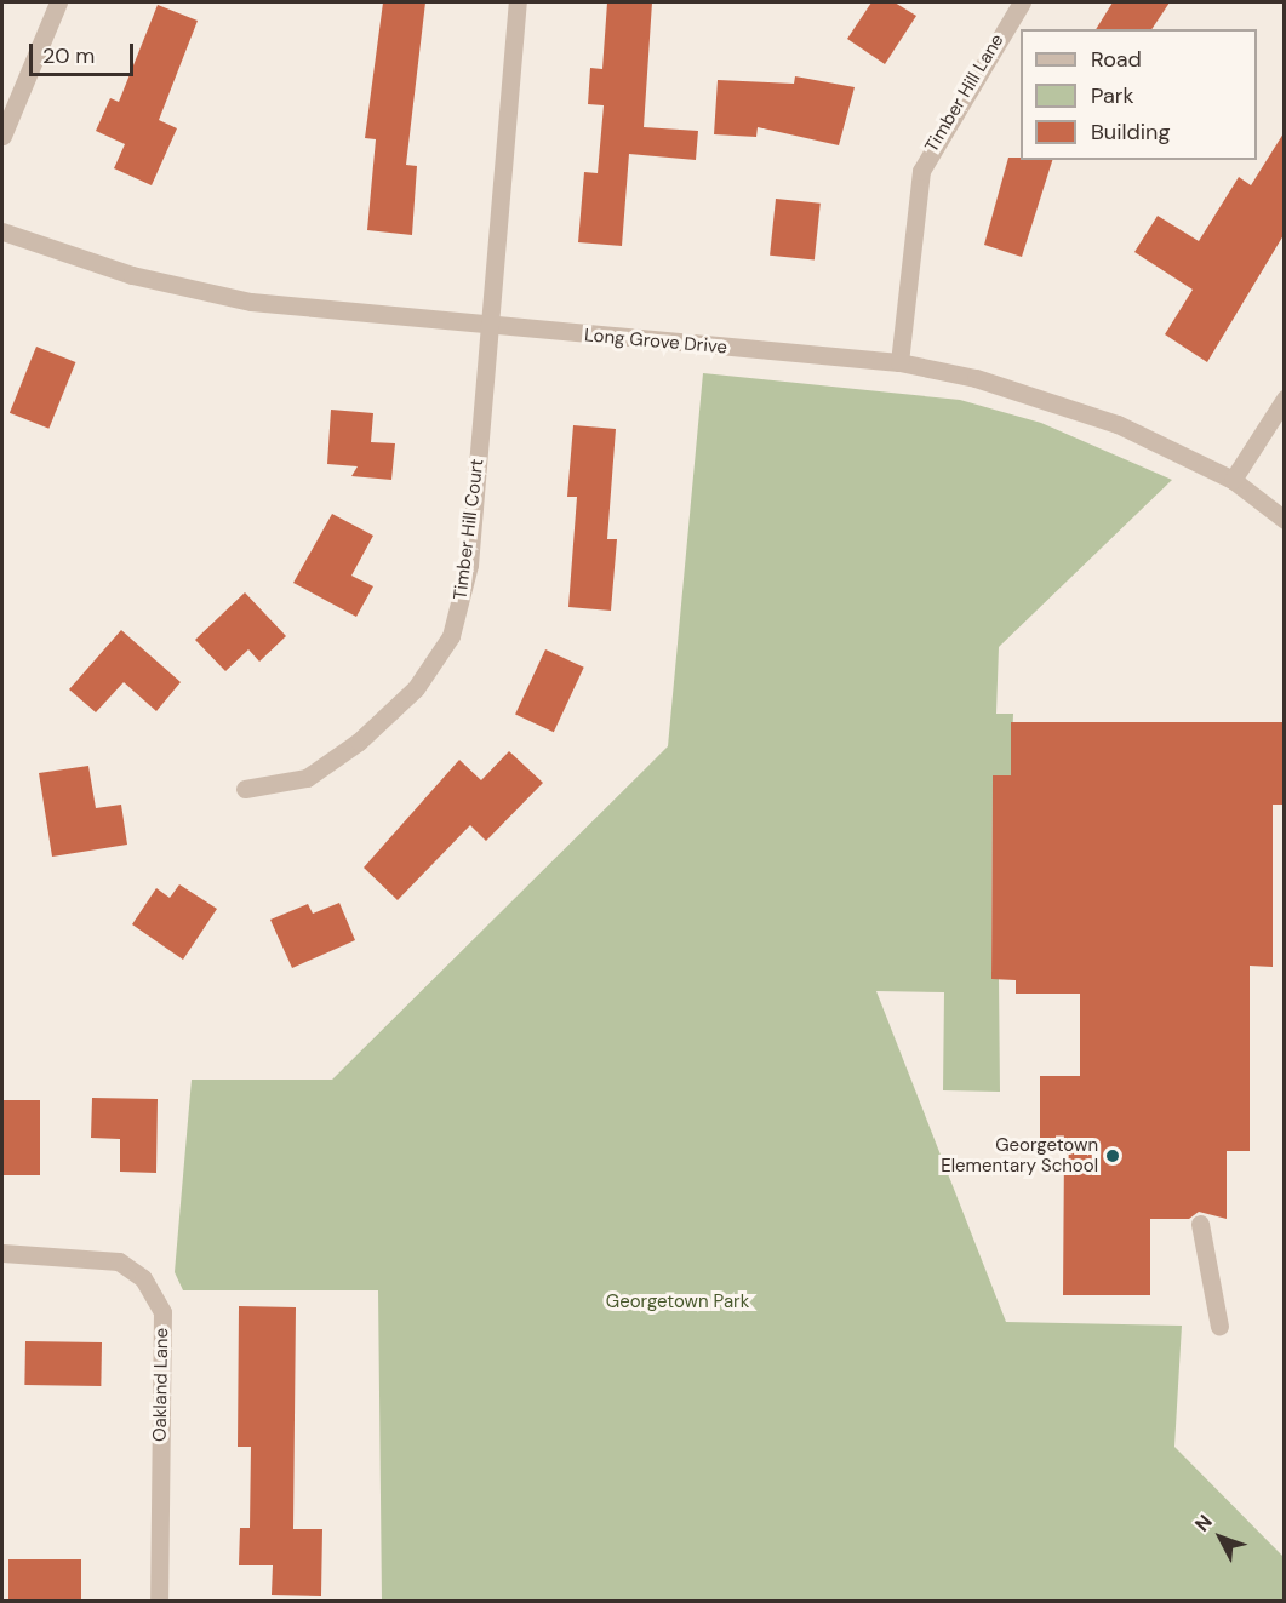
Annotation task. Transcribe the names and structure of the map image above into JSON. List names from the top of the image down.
{
  "streets": {
    "street": [
      "Timber Hill Lane",
      "Long Grove Drive",
      "Timber Hill Court",
      "Oakland Lane"
    ]
  },
  "crossings": [
    ["Timber Hill Lane", "Long Grove Drive"],
    ["Long Grove Drive", "Timber Hill Court"]
  ],
  "parks": ["Georgetown Park"],
  "places": ["Georgetown Elementary School"],
  "legend": ["Road", "Park", "Building"],
  "scale_bar": "20 m",
  "north": "top left"
}
